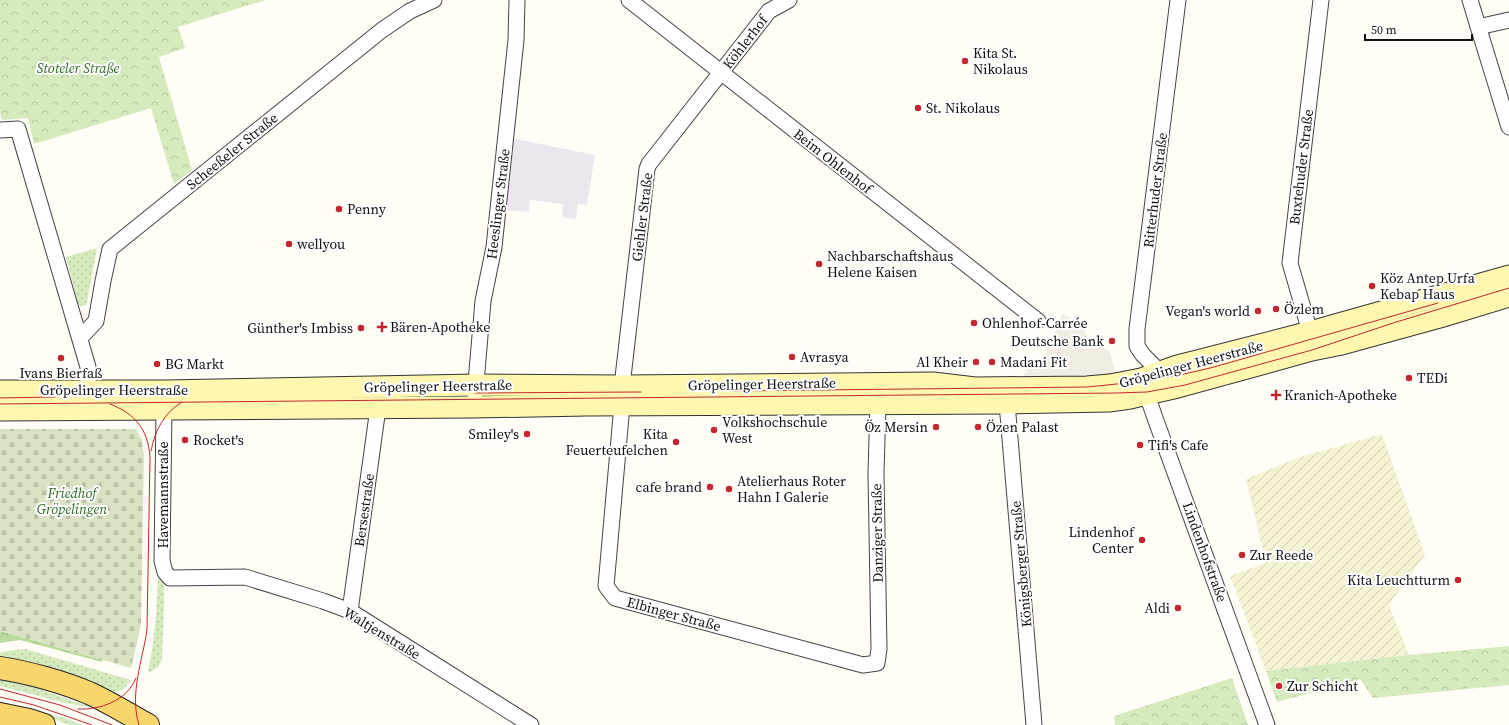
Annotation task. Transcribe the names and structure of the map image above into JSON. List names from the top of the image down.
{
  "streets": {
    "main road": ["Gröpelinger Heerstraße"],
    "street": [
      "Köhlerhof",
      "Scheeßeler Straße",
      "Beim Ohlenhof",
      "Buxtehuder Straße",
      "Ritterhuder Straße",
      "Heeslinger Straße",
      "Giehler Straße",
      "Havemannstraße",
      "Bersestraße",
      "Danziger Straße",
      "Lindenhofstraße",
      "Königsberger Straße",
      "Elbinger Straße",
      "Waltjenstraße"
    ]
  },
  "crossings": [
    ["Köhlerhof", "Beim Ohlenhof"],
    ["Köhlerhof", "Giehler Straße"],
    ["Beim Ohlenhof", "Giehler Straße"],
    ["Buxtehuder Straße", "Gröpelinger Heerstraße"],
    ["Ritterhuder Straße", "Gröpelinger Heerstraße"],
    ["Heeslinger Straße", "Gröpelinger Heerstraße"],
    ["Giehler Straße", "Gröpelinger Heerstraße"],
    ["Giehler Straße", "Elbinger Straße"],
    ["Gröpelinger Heerstraße", "Havemannstraße"],
    ["Gröpelinger Heerstraße", "Bersestraße"],
    ["Gröpelinger Heerstraße", "Danziger Straße"],
    ["Gröpelinger Heerstraße", "Lindenhofstraße"],
    ["Gröpelinger Heerstraße", "Königsberger Straße"],
    ["Gröpelinger Heerstraße", "Elbinger Straße"],
    ["Havemannstraße", "Waltjenstraße"],
    ["Bersestraße", "Waltjenstraße"],
    ["Danziger Straße", "Elbinger Straße"]
  ],
  "parks": ["Stoteler Straße", "Friedhof Gröpelingen"],
  "places": {
    "other": [
      "Kita St. Nikolaus",
      "St. Nikolaus",
      "Penny",
      "wellyou",
      "Nachbarschaftshaus Helene Kaisen",
      "Köz Antep Urfa Kebap Haus",
      "Özlem",
      "Vegan's world",
      "Ohlenhof-Carrée",
      "Günther's Imbiss",
      "Deutsche Bank",
      "Avrasya",
      "Ivans Bierfaß",
      "Al Kheir",
      "Madani Fit",
      "BG Markt",
      "TEDi",
      "Öz Mersin",
      "Özen Palast",
      "Volkshochschule West",
      "Smiley's",
      "Rocket's",
      "Kita Feuerteufelchen",
      "Tifi's Cafe",
      "cafe brand",
      "Atelierhaus Roter Hahn I Galerie",
      "Lindenhof Center",
      "Zur Reede",
      "Kita Leuchtturm",
      "Aldi",
      "Zur Schicht"
    ],
    "health": ["Bären-Apotheke", "Kranich-Apotheke"]
  },
  "scale_bar": "50 m"
}
